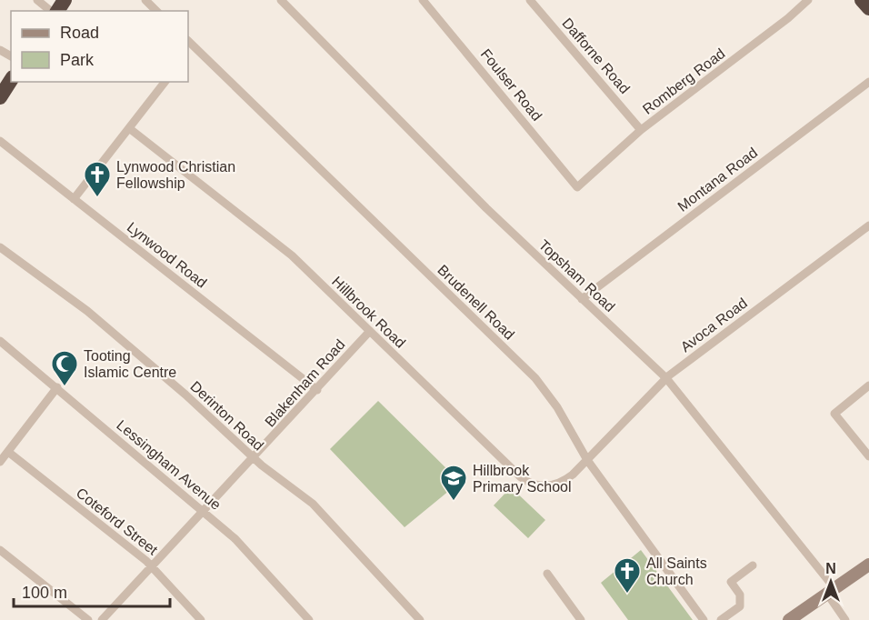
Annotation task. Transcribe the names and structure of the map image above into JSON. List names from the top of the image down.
{
  "streets": {
    "street": [
      "Dafforne Road",
      "Romberg Road",
      "Foulser Road",
      "Montana Road",
      "Lynwood Road",
      "Topsham Road",
      "Brudenell Road",
      "Hillbrook Road",
      "Avoca Road",
      "Blakenham Road",
      "Derinton Road",
      "Lessingham Avenue",
      "Coteford Street"
    ]
  },
  "crossings": [
    ["Dafforne Road", "Romberg Road"],
    ["Romberg Road", "Foulser Road"],
    ["Montana Road", "Topsham Road"],
    ["Lynwood Road", "Blakenham Road"],
    ["Topsham Road", "Avoca Road"],
    ["Brudenell Road", "Hillbrook Road"],
    ["Brudenell Road", "Avoca Road"],
    ["Hillbrook Road", "Avoca Road"],
    ["Hillbrook Road", "Blakenham Road"],
    ["Blakenham Road", "Derinton Road"],
    ["Blakenham Road", "Lessingham Avenue"],
    ["Blakenham Road", "Coteford Street"]
  ],
  "places": {
    "church": ["Lynwood Christian Fellowship", "All Saints Church"],
    "mosque": ["Tooting Islamic Centre"],
    "school or university": ["Hillbrook Primary School"]
  },
  "legend": ["Road", "Park"],
  "scale_bar": "100 m",
  "north": "top"
}
